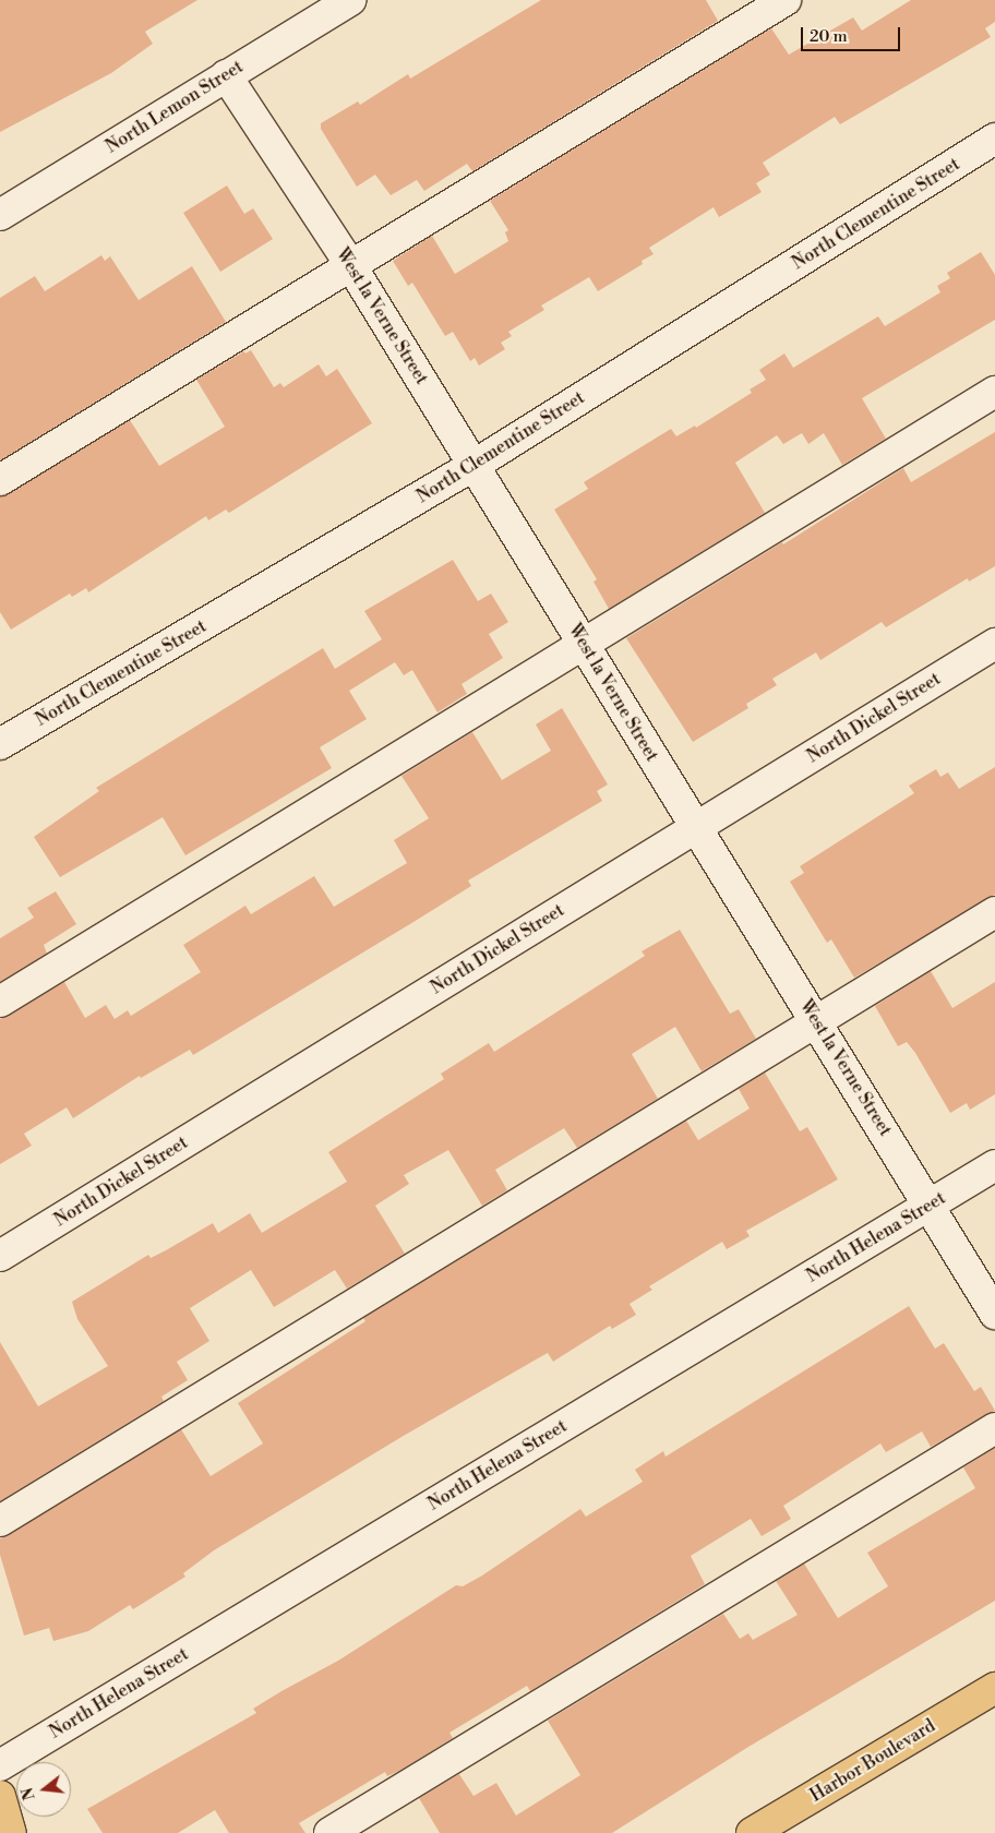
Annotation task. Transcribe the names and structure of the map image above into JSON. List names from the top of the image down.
{
  "streets": {
    "main road": ["Harbor Boulevard"],
    "street": [
      "North Lemon Street",
      "North Clementine Street",
      "West la Verne Street",
      "North Dickel Street",
      "North Helena Street"
    ]
  },
  "crossings": [
    ["North Lemon Street", "West la Verne Street"],
    ["North Clementine Street", "West la Verne Street"],
    ["West la Verne Street", "North Dickel Street"],
    ["West la Verne Street", "North Helena Street"]
  ],
  "scale_bar": "20 m",
  "north": "left"
}
